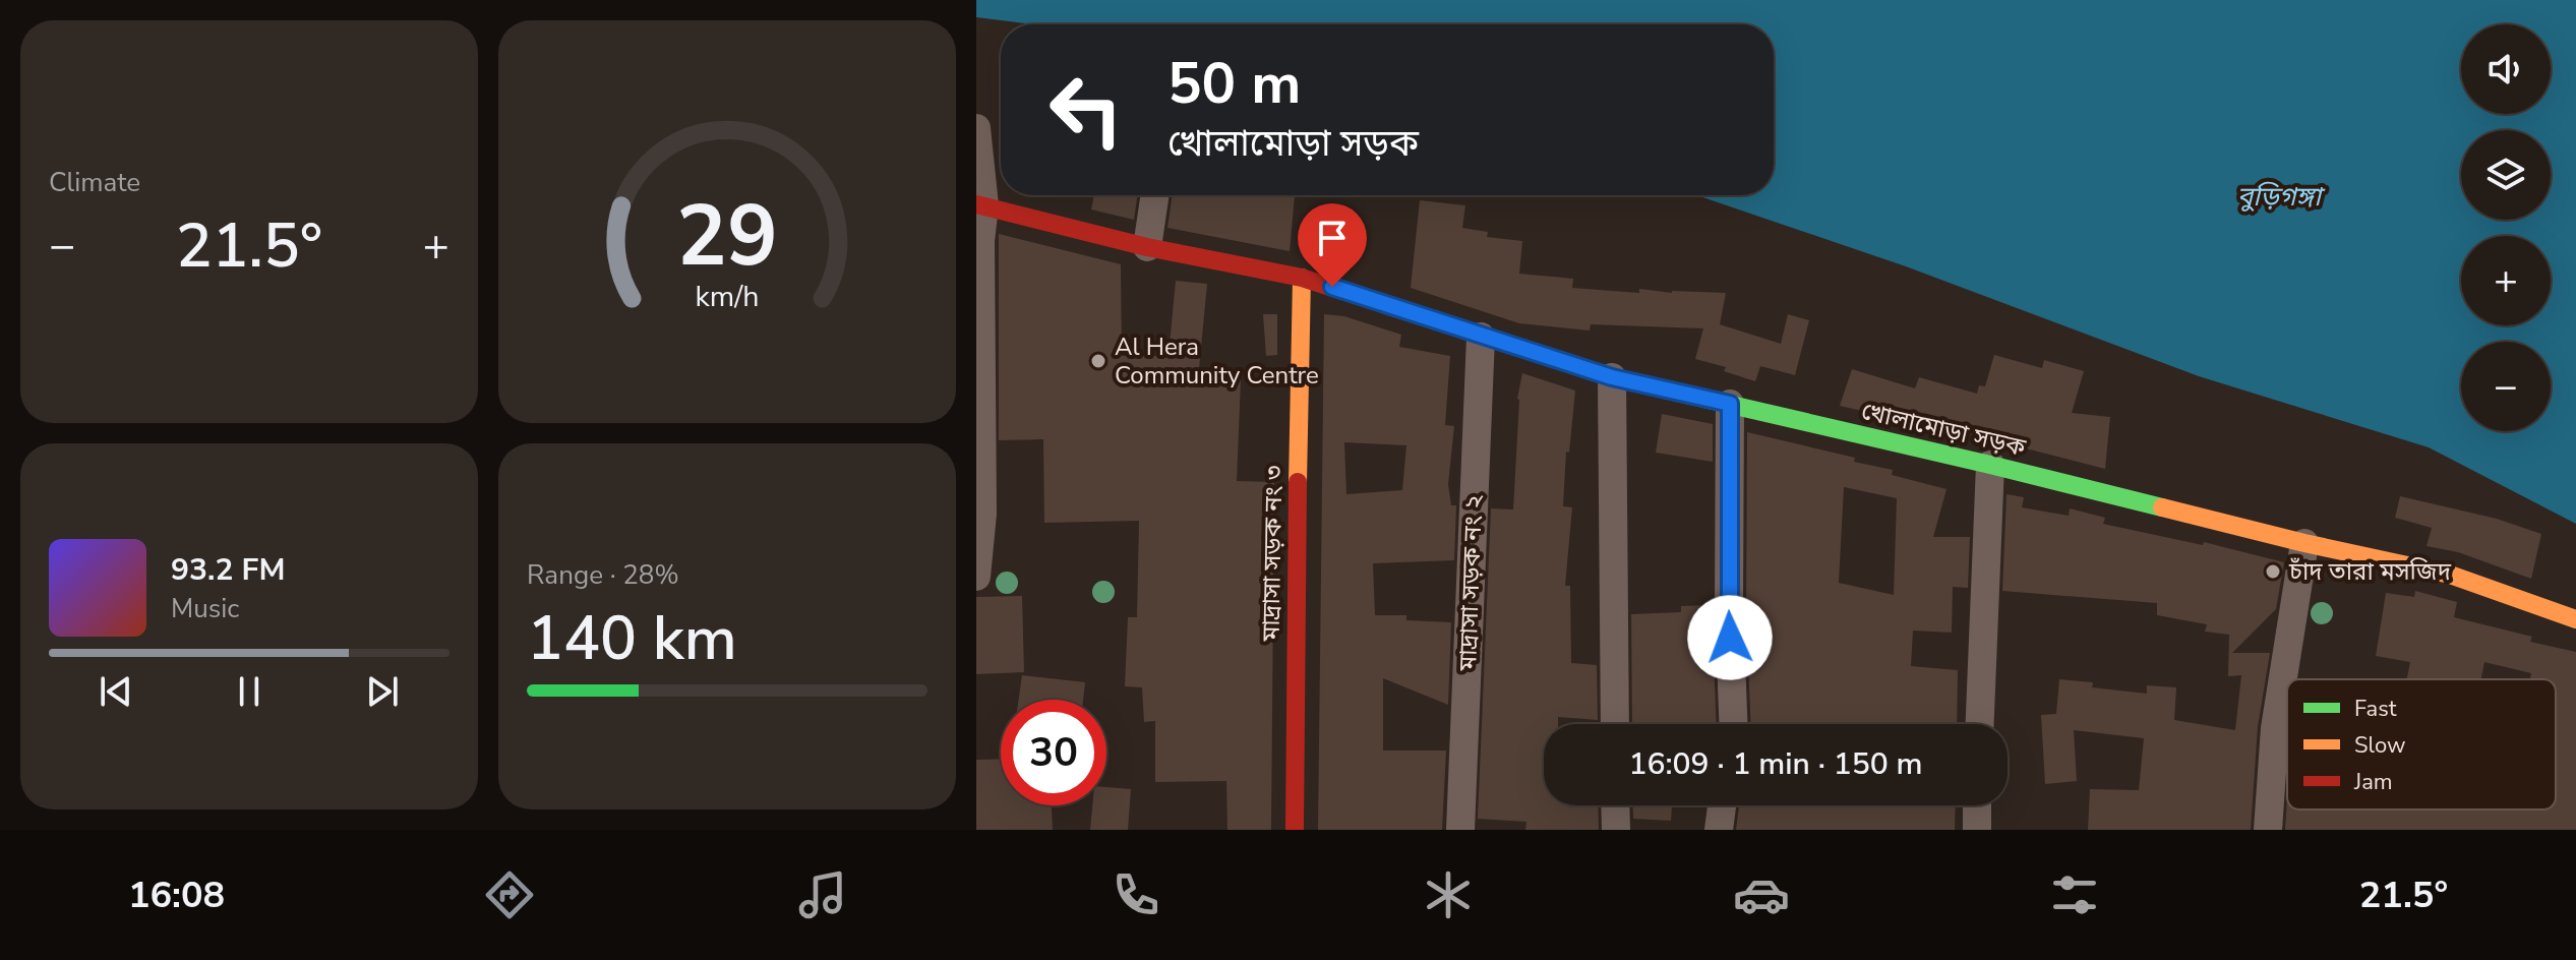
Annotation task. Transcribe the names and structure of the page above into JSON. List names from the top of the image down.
{
  "streets": {
    "street": ["খোলামোড়া সড়ক", "মাদ্রাসা সড়ক নং ৩", "মাদ্রাসা সড়ক নং ২"]
  },
  "crossings": [
    ["খোলামোড়া সড়ক", "মাদ্রাসা সড়ক নং ৩"],
    ["খোলামোড়া সড়ক", "মাদ্রাসা সড়ক নং ২"]
  ],
  "water": ["বুড়িগঙ্গা"],
  "places": ["Al Hera Community Centre", "চাঁদ তারা মসজিদ"],
  "legend": ["Fast", "Slow", "Jam"],
  "page": {
    "tile": [
      "Climate",
      ["Range · 28%", "140 km"]
    ],
    "map_buttons": ["+", "−"],
    "turn": ["50 m", "খোলামোড়া সড়ক"],
    "heat": ["−", "21.5°", "+"],
    "song": ["93.2 FM", "Music"],
    "limit": "30",
    "trip": "16:09 · 1 min · 150 m",
    "tabs": ["16:08", "21.5°"],
    "gauge": ["29", "km/h"]
  }
}
